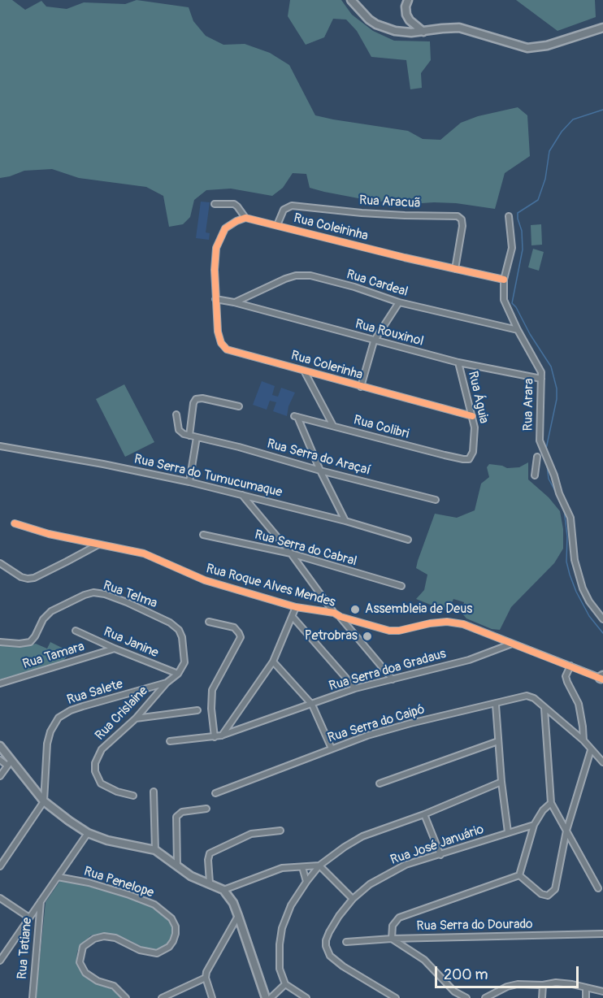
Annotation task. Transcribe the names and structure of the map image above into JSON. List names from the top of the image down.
{
  "streets": {
    "street": [
      "Rua Aracuã",
      "Rua Coleirinha",
      "Rua Cardeal",
      "Rua Rouxinol",
      "Rua Colerinha",
      "Rua Águia",
      "Rua Arara",
      "Rua Colibri",
      "Rua Serra do Araçaí",
      "Rua Serra do Tumucumaque",
      "Rua Serra do Cabral",
      "Rua Roque Alves Mendes",
      "Rua Telma",
      "Rua Janine",
      "Rua Tamara",
      "Rua Serra doa Gradaus",
      "Rua Salete",
      "Rua Crislaine",
      "Rua Serra do Caipó",
      "Rua José Januário",
      "Rua Penelope",
      "Rua Serra do Dourado",
      "Rua Tatiane"
    ]
  },
  "crossings": [
    ["Rua Aracuã", "Rua Coleirinha"],
    ["Rua Coleirinha", "Rua Arara"],
    ["Rua Cardeal", "Rua Rouxinol"],
    ["Rua Cardeal", "Rua Arara"],
    ["Rua Rouxinol", "Rua Colerinha"],
    ["Rua Rouxinol", "Rua Águia"],
    ["Rua Rouxinol", "Rua Arara"],
    ["Rua Colerinha", "Rua Águia"],
    ["Rua Águia", "Rua Colibri"],
    ["Rua Colibri", "Rua Serra do Araçaí"],
    ["Rua Roque Alves Mendes", "Rua Serra doa Gradaus"],
    ["Rua Telma", "Rua Janine"],
    ["Rua Janine", "Rua Tamara"],
    ["Rua Salete", "Rua Crislaine"]
  ],
  "places": ["Assembleia de Deus", "Petrobras"],
  "scale_bar": "200 m"
}
